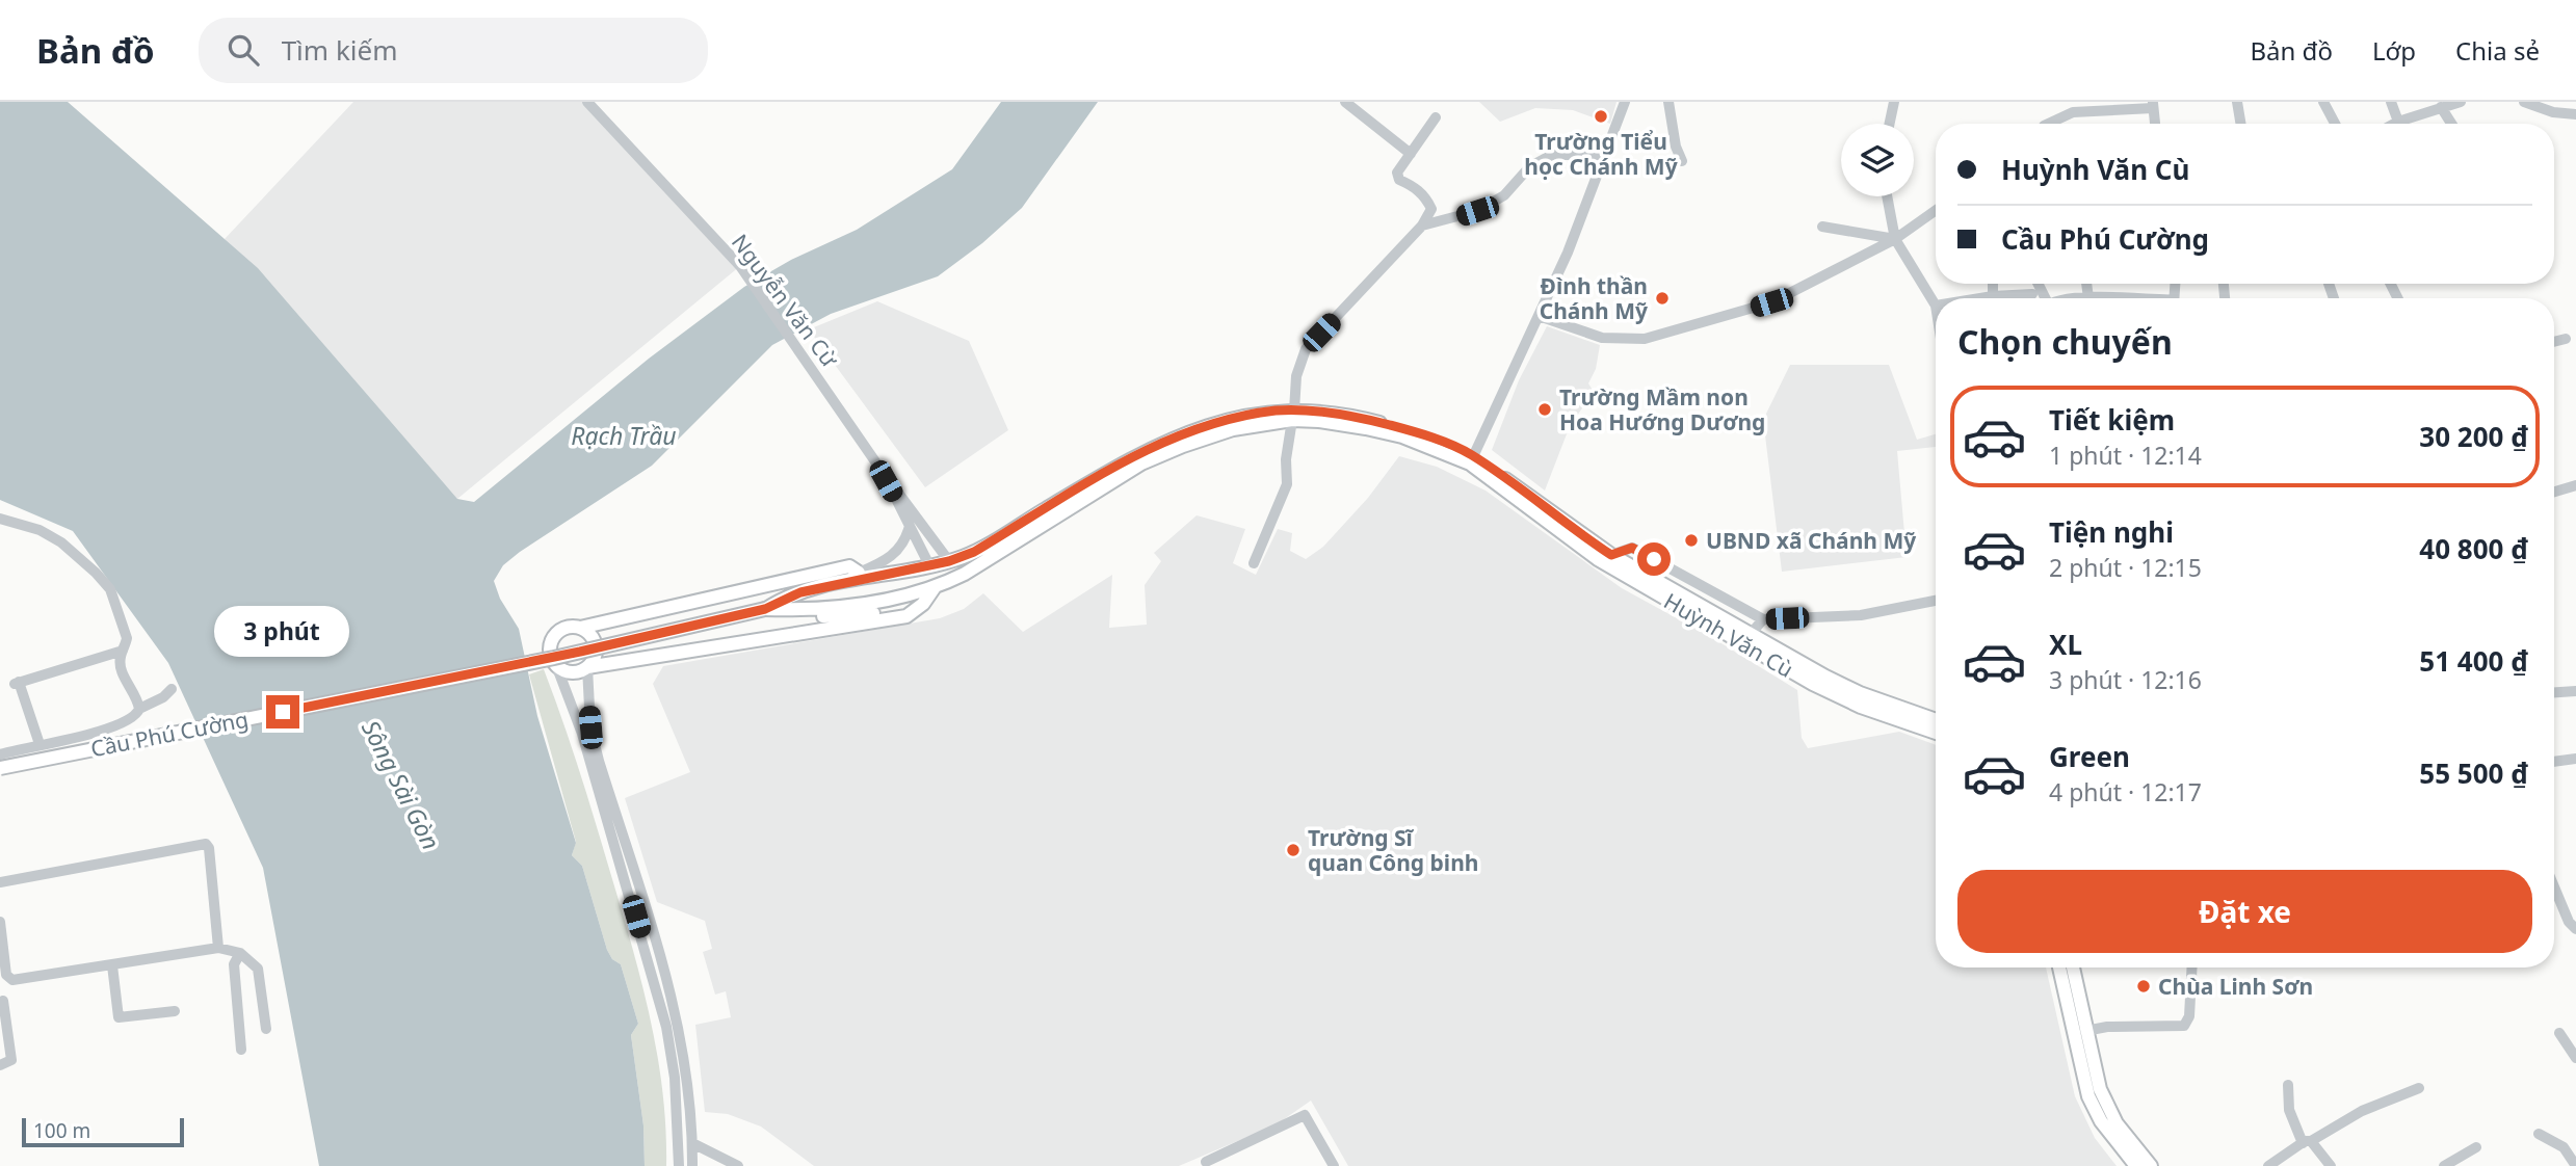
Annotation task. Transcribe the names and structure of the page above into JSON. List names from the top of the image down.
{
  "streets": {
    "main road": ["Huỳnh Văn Cù", "Cầu Phú Cường"],
    "street": ["Nguyễn Văn Cừ"]
  },
  "water": ["Rạch Trầu", "Sông Sài Gòn"],
  "places": [
    "Trường Tiểu học Chánh Mỹ",
    "Đình thần Chánh Mỹ",
    "Trường Mầm non Hoa Hướng Dương",
    "UBND xã Chánh Mỹ",
    "Trường Sĩ quan Công binh",
    "Chùa Linh Sơn"
  ],
  "scale_bar": "100 m",
  "page": {
    "header": "Bản đồ",
    "search": "Tìm kiếm",
    "nav": ["Bản đồ", "Lớp", "Chia sẻ"],
    "banner": ["Huỳnh Văn Cù", "Cầu Phú Cường"],
    "heading": "Chọn chuyến",
    "list": [
      {
        "name": "Tiết kiệm",
        "note": "1 phút · 12:14",
        "value": "30 200 ₫"
      },
      {
        "name": "Tiện nghi",
        "note": "2 phút · 12:15",
        "value": "40 800 ₫"
      },
      {
        "name": "XL",
        "note": "3 phút · 12:16",
        "value": "51 400 ₫"
      },
      {
        "name": "Green",
        "note": "4 phút · 12:17",
        "value": "55 500 ₫"
      }
    ],
    "bubble": "3 phút",
    "buttons": "Đặt xe",
    "scale": "100 m"
  }
}
